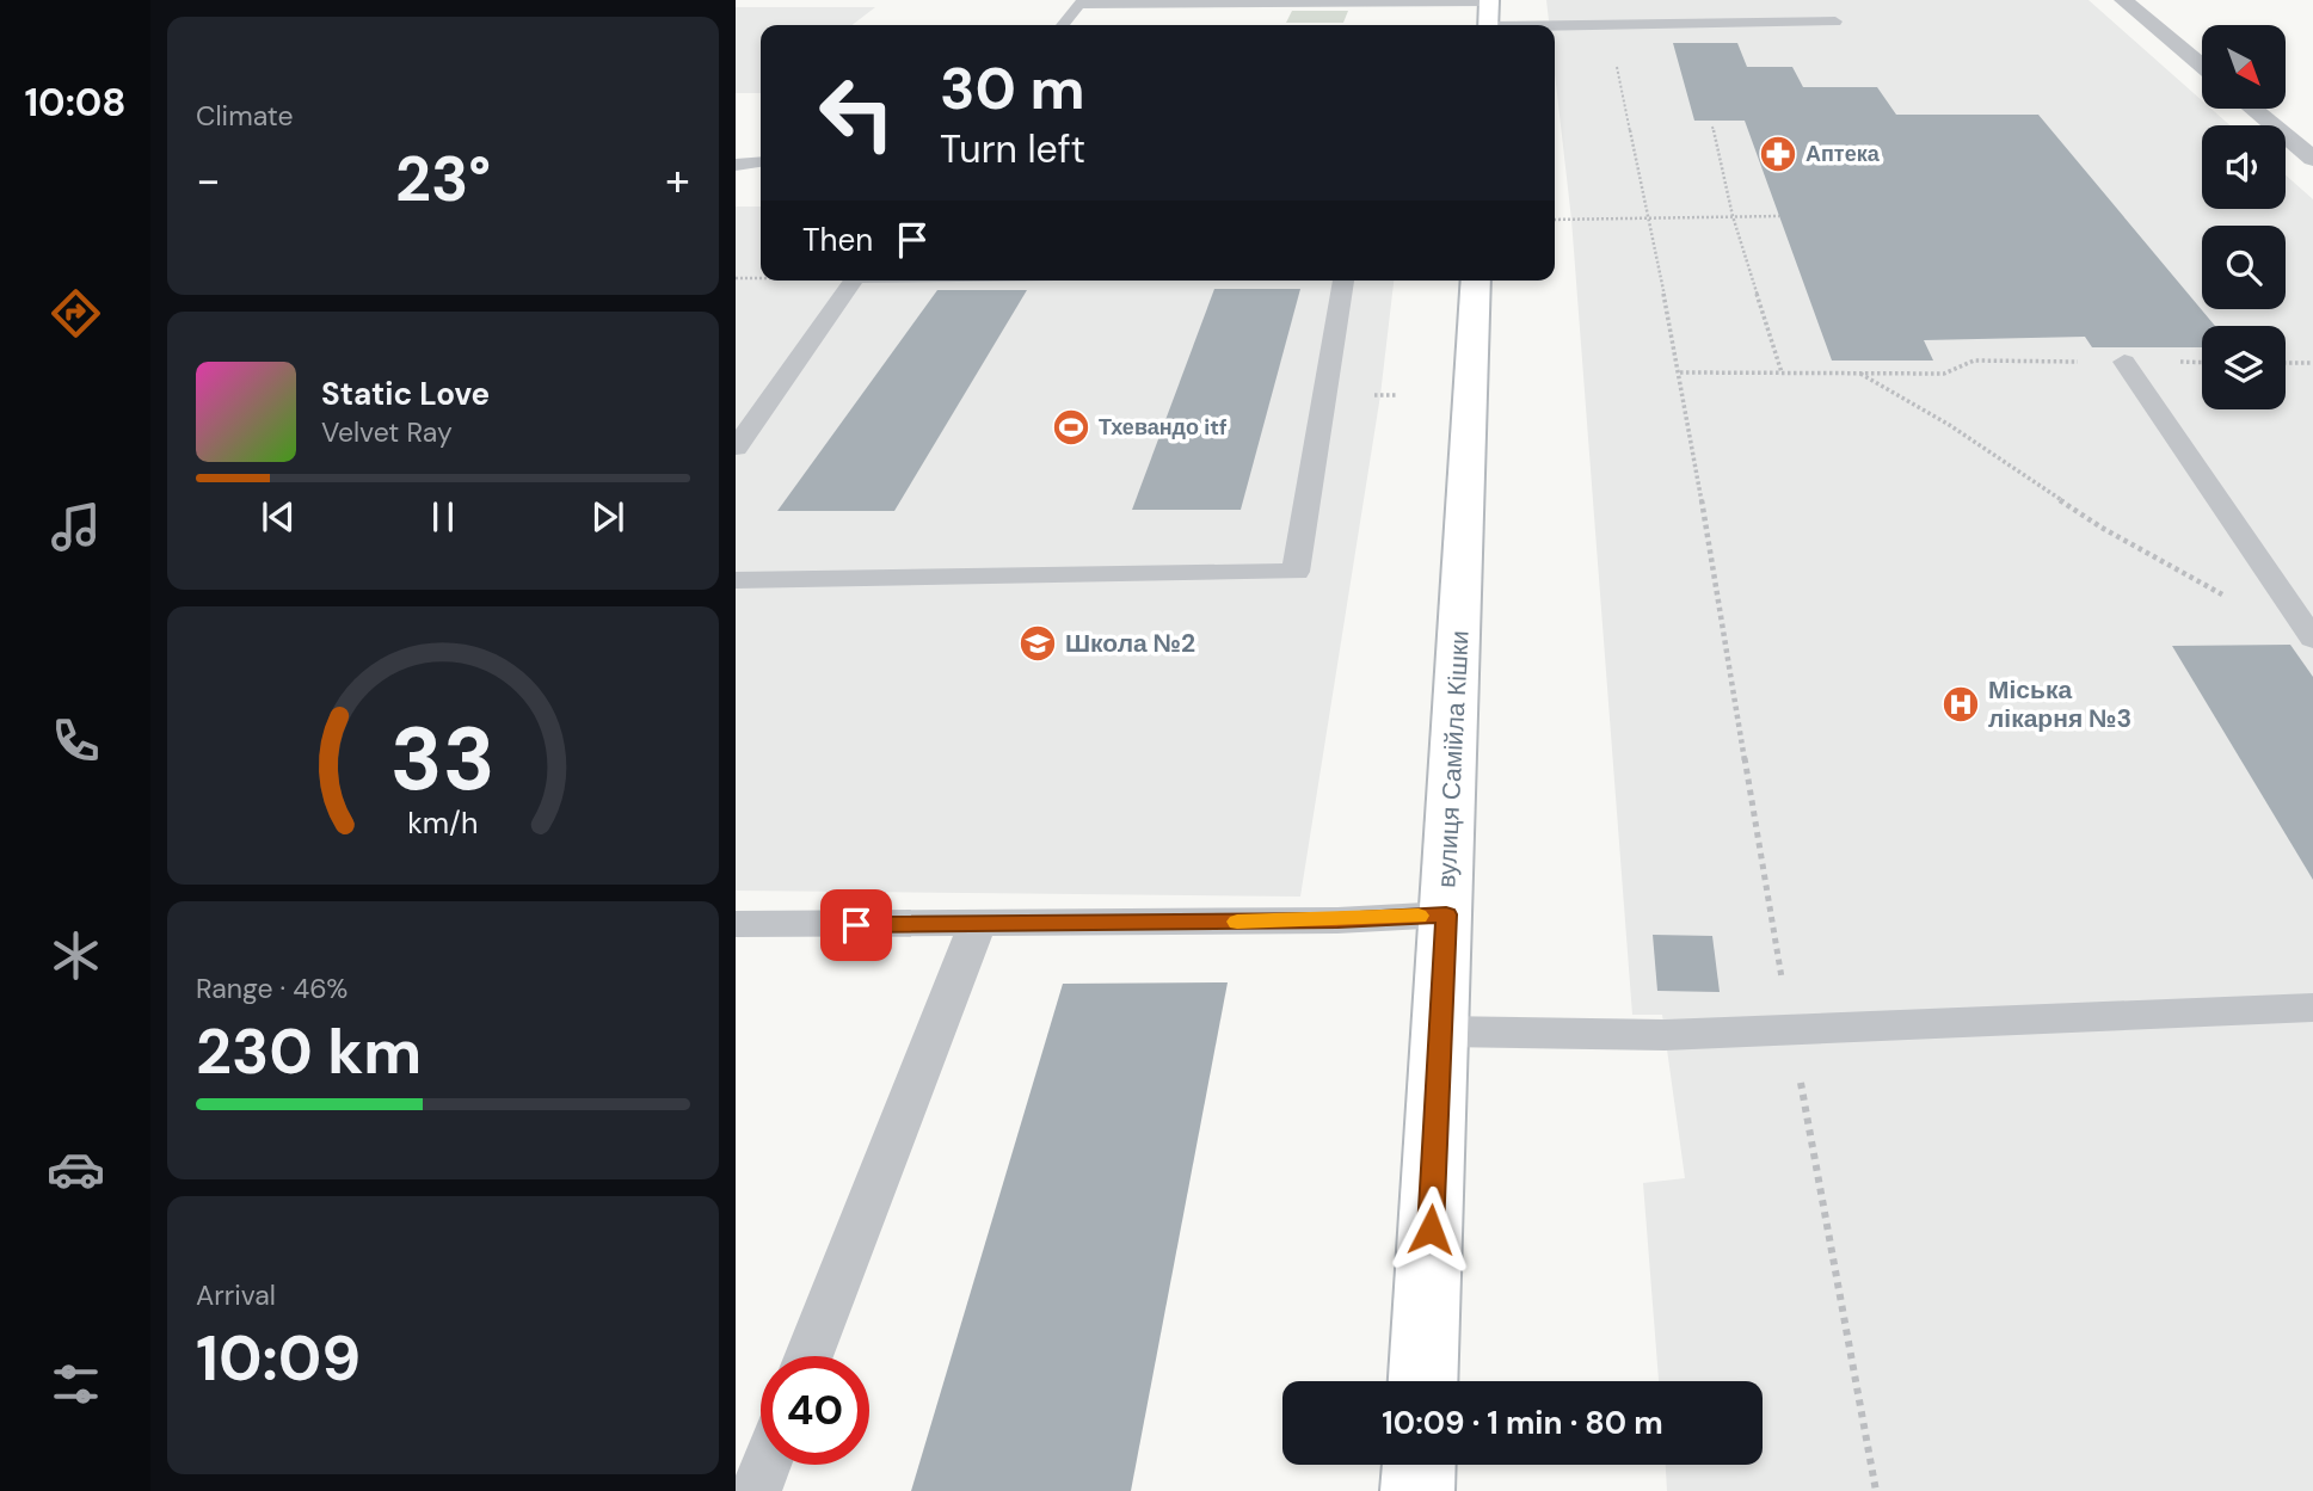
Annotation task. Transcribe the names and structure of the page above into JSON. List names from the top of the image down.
{
  "streets": {
    "street": ["вулиця Самійла Кішки"]
  },
  "places": {
    "pharmacy": ["Аптека"],
    "sports": ["Тхевандо itf"],
    "school or university": ["Школа №2"],
    "hospital": ["Міська лікарня №3"]
  },
  "north": "bottom right",
  "page": {
    "tabs": "10:08",
    "tile": [
      "Climate",
      ["Range · 46%", "230 km"],
      ["Arrival", "10:09"]
    ],
    "turn": ["30 m", "Turn left"],
    "heat": ["−", "23°", "+"],
    "then": "Then",
    "song": ["Static Love", "Velvet Ray"],
    "limit": "40",
    "trip": "10:09 · 1 min · 80 m",
    "gauge": ["33", "km/h"]
  }
}
